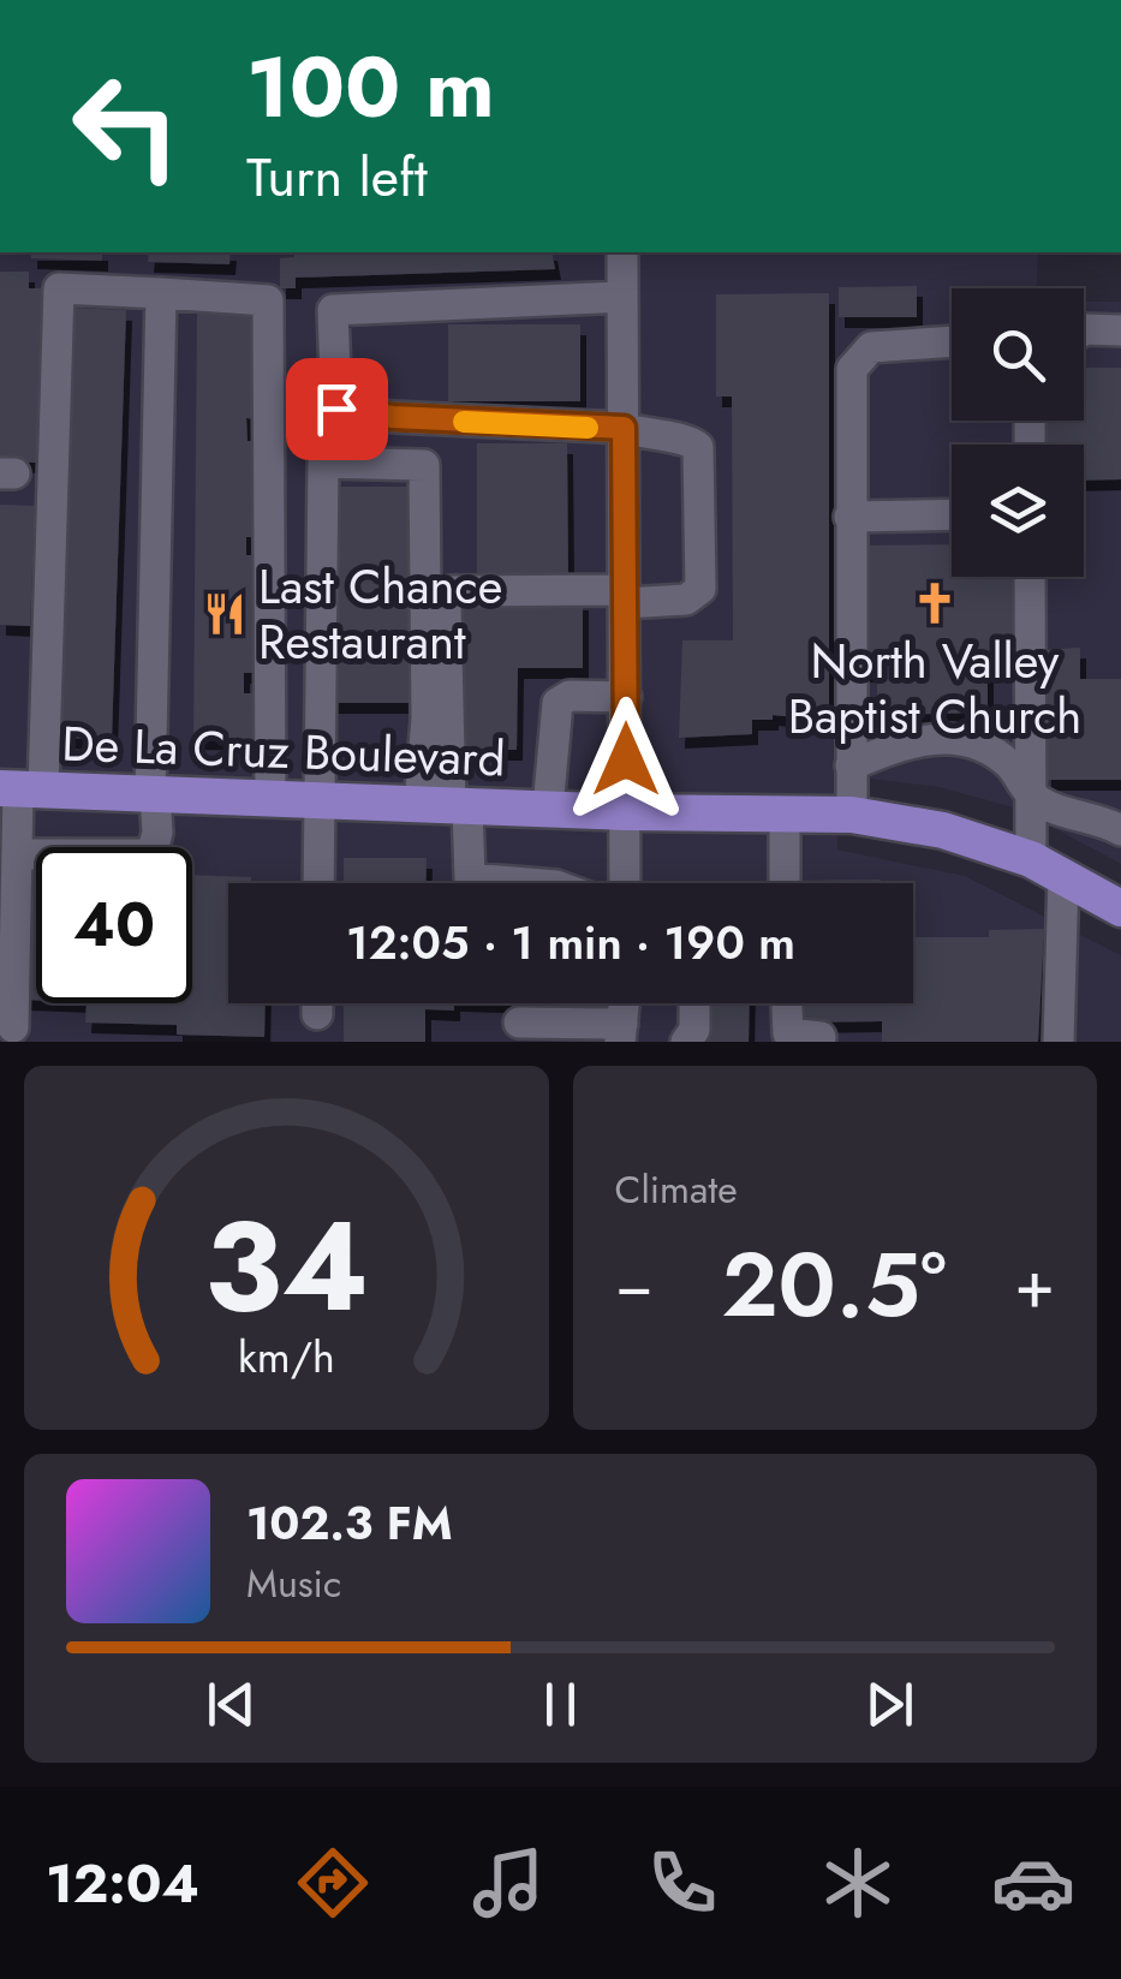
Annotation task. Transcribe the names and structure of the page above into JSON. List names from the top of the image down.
{
  "streets": {
    "main road": ["De La Cruz Boulevard"]
  },
  "places": {
    "church": ["North Valley Baptist Church"],
    "restaurant": ["Last Chance Restaurant"]
  },
  "page": {
    "turn": ["100 m", "Turn left"],
    "limit": "40",
    "trip": "12:05 · 1 min · 190 m",
    "tile": "Climate",
    "heat": ["−", "20.5°", "+"],
    "song": ["102.3 FM", "Music"],
    "tabs": "12:04",
    "gauge": ["34", "km/h"]
  }
}
